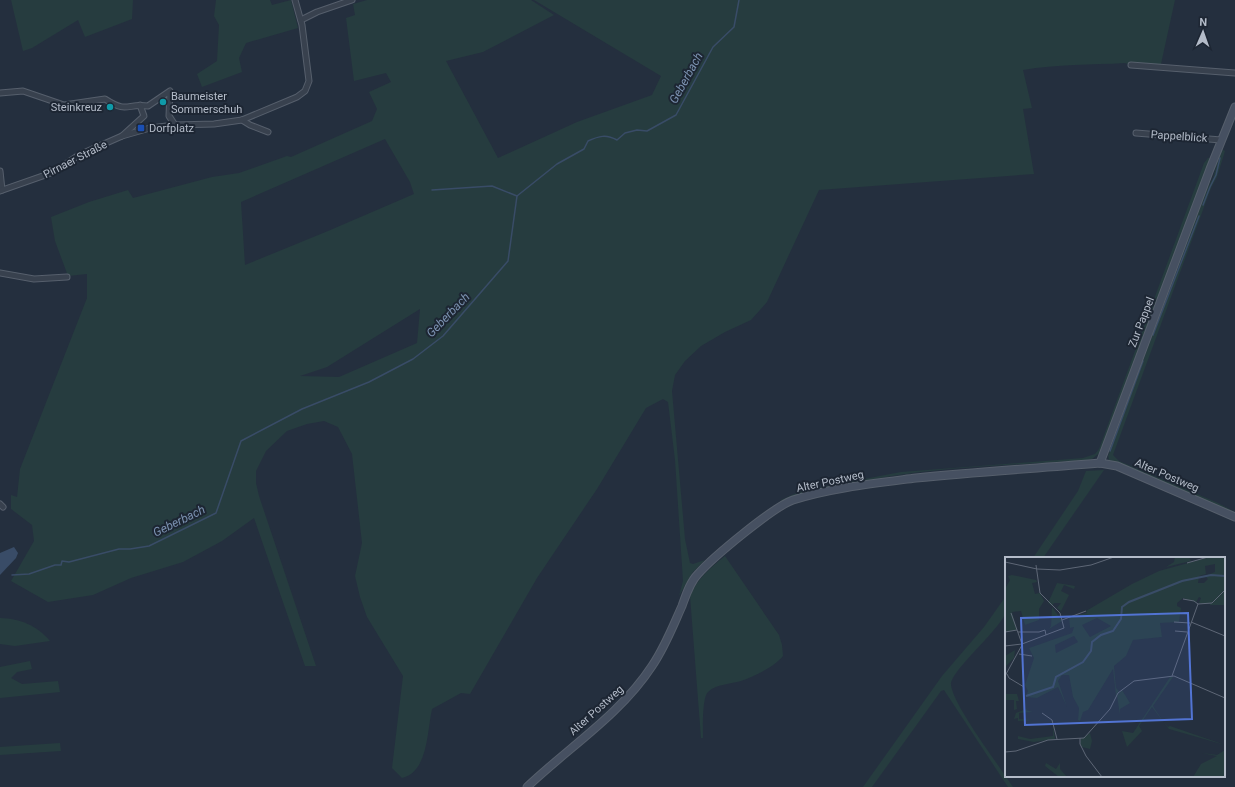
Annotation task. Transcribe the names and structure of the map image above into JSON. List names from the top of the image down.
{
  "streets": {
    "street": [
      "Pappelblick",
      "Pirnaer Straße",
      "Zur Pappel",
      "Alter Postweg"
    ]
  },
  "crossings": [
    ["Pappelblick", "Zur Pappel"],
    ["Zur Pappel", "Alter Postweg"]
  ],
  "water": ["Geberbach"],
  "places": {
    "other": ["Baumeister Sommerschuh", "Steinkreuz"],
    "transit": ["Dorfplatz"]
  },
  "north": "top"
}
